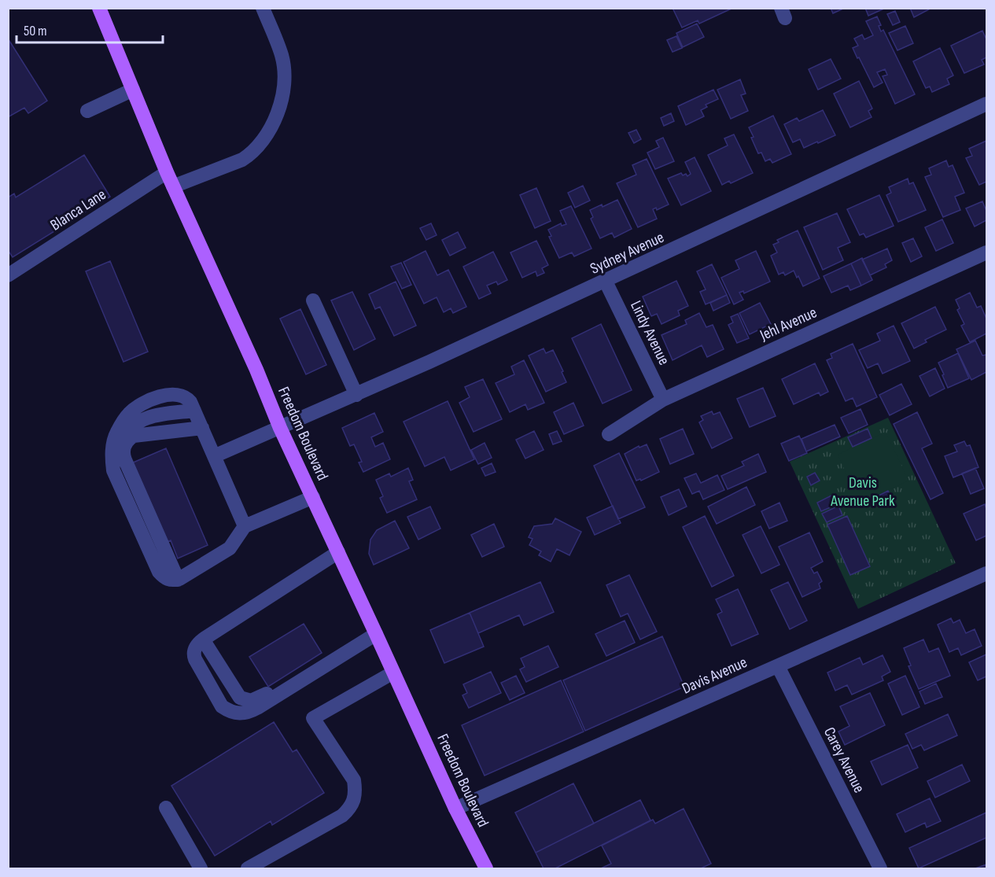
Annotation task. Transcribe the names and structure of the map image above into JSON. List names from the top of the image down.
{
  "streets": {
    "main road": ["Freedom Boulevard"],
    "street": [
      "Blanca Lane",
      "Sydney Avenue",
      "Jehl Avenue",
      "Lindy Avenue",
      "Davis Avenue",
      "Carey Avenue"
    ]
  },
  "crossings": [
    ["Blanca Lane", "Freedom Boulevard"],
    ["Sydney Avenue", "Lindy Avenue"],
    ["Sydney Avenue", "Freedom Boulevard"],
    ["Jehl Avenue", "Lindy Avenue"],
    ["Freedom Boulevard", "Davis Avenue"],
    ["Davis Avenue", "Carey Avenue"]
  ],
  "parks": ["Davis Avenue Park"],
  "scale_bar": "50 m"
}
